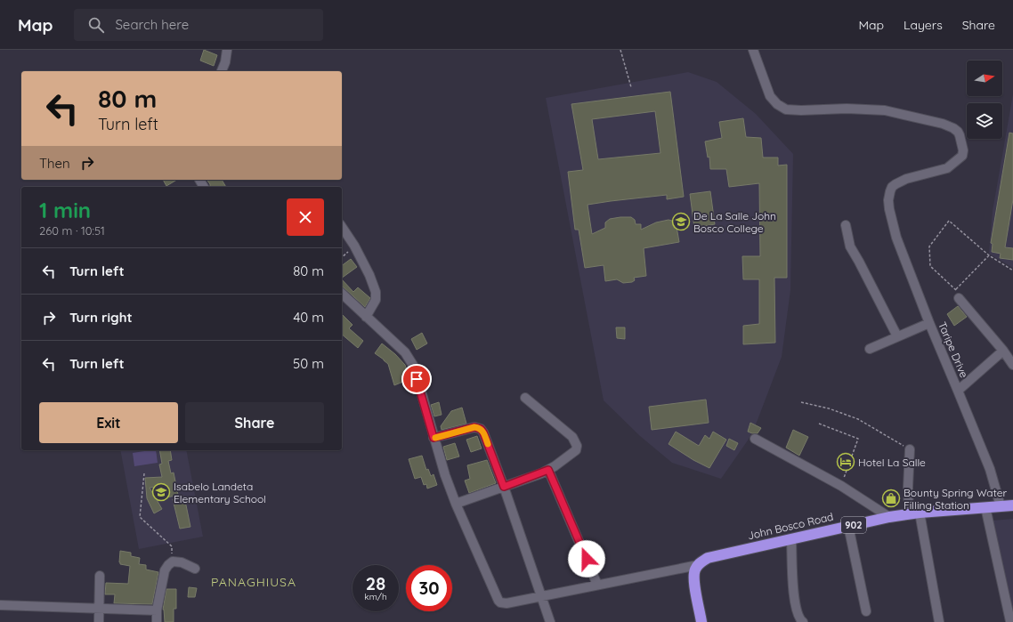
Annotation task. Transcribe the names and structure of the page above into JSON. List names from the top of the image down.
{
  "streets": {
    "highway": ["902", "John Bosco Road"],
    "street": ["Taripe Drive"]
  },
  "crossings": [
    ["Taripe Drive", "John Bosco Road"]
  ],
  "districts": ["PANAGHIUSA"],
  "places": {
    "school or university": ["De La Salle John Bosco College", "Isabelo Landeta Elementary School"],
    "hotel": ["Hotel La Salle"],
    "shop": ["Bounty Spring Water Filling Station"]
  },
  "north": "right",
  "page": {
    "header": "Map",
    "search": "Search here",
    "nav": ["Map", "Layers", "Share"],
    "turn": ["80 m", "Turn left"],
    "then": "Then",
    "heading": ["1 min", "260 m · 10:51"],
    "list": [
      {
        "name": "Turn left",
        "value": "80 m"
      },
      {
        "name": "Turn right",
        "value": "40 m"
      },
      {
        "name": "Turn left",
        "value": "50 m"
      }
    ],
    "buttons": ["Exit", "Share"],
    "speed": "28 km/h",
    "limit": "30"
  }
}
